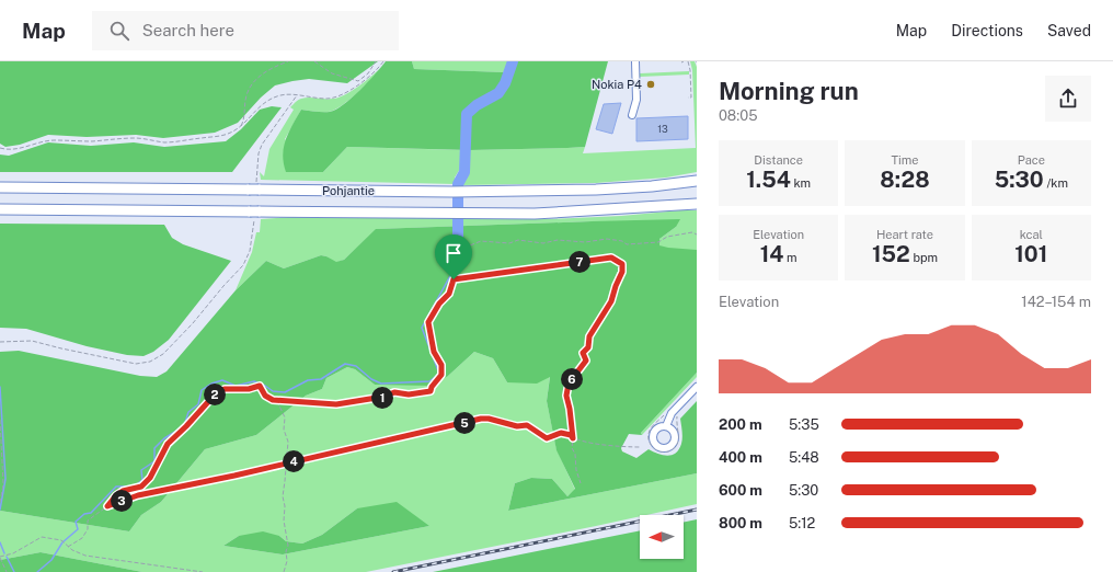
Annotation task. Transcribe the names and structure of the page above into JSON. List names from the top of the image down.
{
  "streets": {
    "highway": ["Pohjantie"]
  },
  "places": ["Nokia P4"],
  "house_numbers": ["13"],
  "north": "left",
  "page": {
    "header": "Map",
    "search": "Search here",
    "nav": ["Map", "Directions", "Saved"],
    "heading": ["Morning run", "08:05"],
    "stats": [
      ["Distance", "1.54 km"],
      ["Time", "8:28"],
      ["Pace", "5:30 /km"],
      ["Elevation", "14 m"],
      ["Heart rate", "152 bpm"],
      ["kcal", "101"]
    ],
    "pins": [
      "7",
      "6",
      "2",
      "1",
      "5",
      "4",
      "3"
    ],
    "chart": ["Elevation", "142–154 m"],
    "list": [
      {
        "name": "200 m",
        "note": "5:35"
      },
      {
        "name": "400 m",
        "note": "5:48"
      },
      {
        "name": "600 m",
        "note": "5:30"
      },
      {
        "name": "800 m",
        "note": "5:12"
      }
    ]
  }
}
